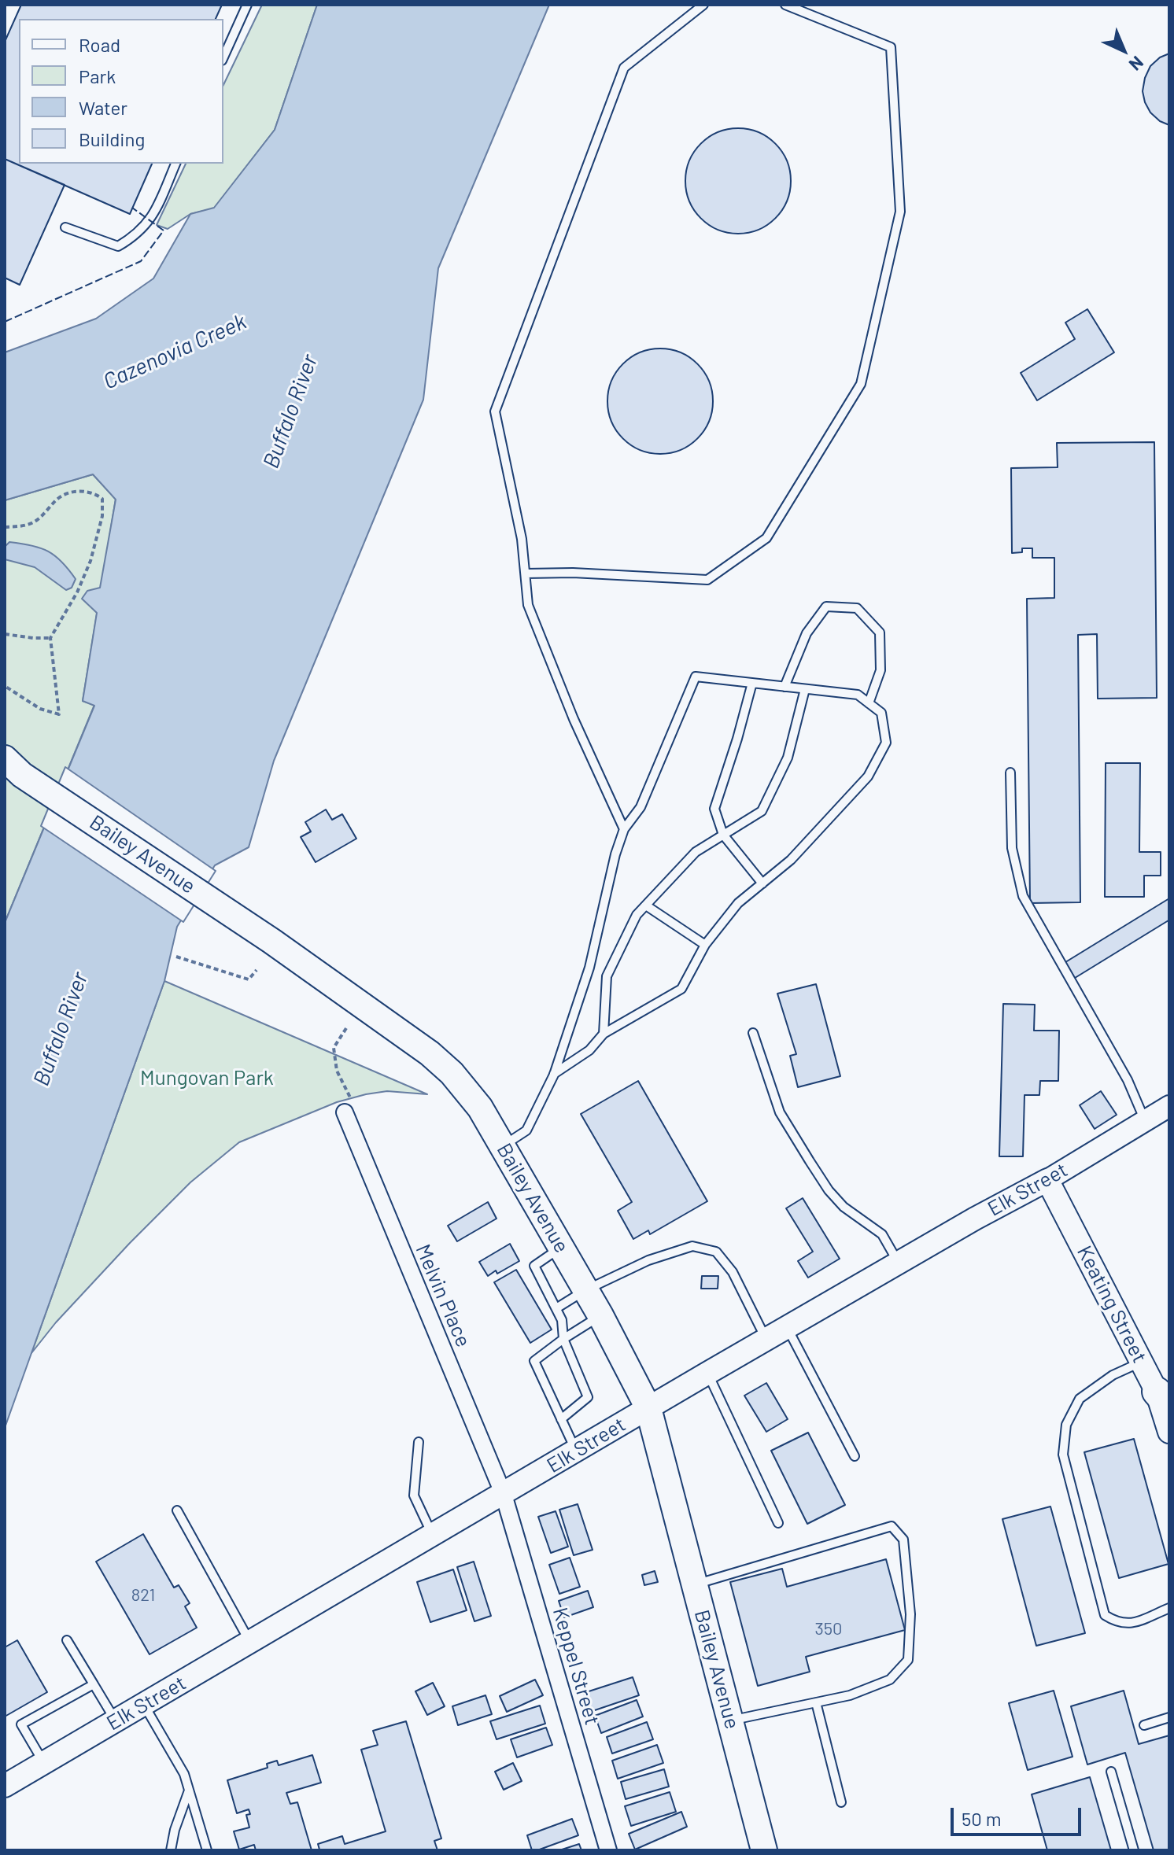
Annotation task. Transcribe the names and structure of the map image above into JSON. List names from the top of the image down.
{
  "streets": {
    "main road": ["Bailey Avenue", "Elk Street", "Keating Street"],
    "street": ["Melvin Place", "Keppel Street"]
  },
  "crossings": [
    ["Bailey Avenue", "Elk Street"],
    ["Elk Street", "Melvin Place"],
    ["Elk Street", "Keating Street"],
    ["Elk Street", "Keppel Street"],
    ["Melvin Place", "Keppel Street"]
  ],
  "water": ["Cazenovia Creek", "Buffalo River"],
  "parks": ["Mungovan Park"],
  "house_numbers": ["821", "350"],
  "legend": [
    "Road",
    "Park",
    "Water",
    "Building"
  ],
  "scale_bar": "50 m",
  "north": "bottom right"
}
